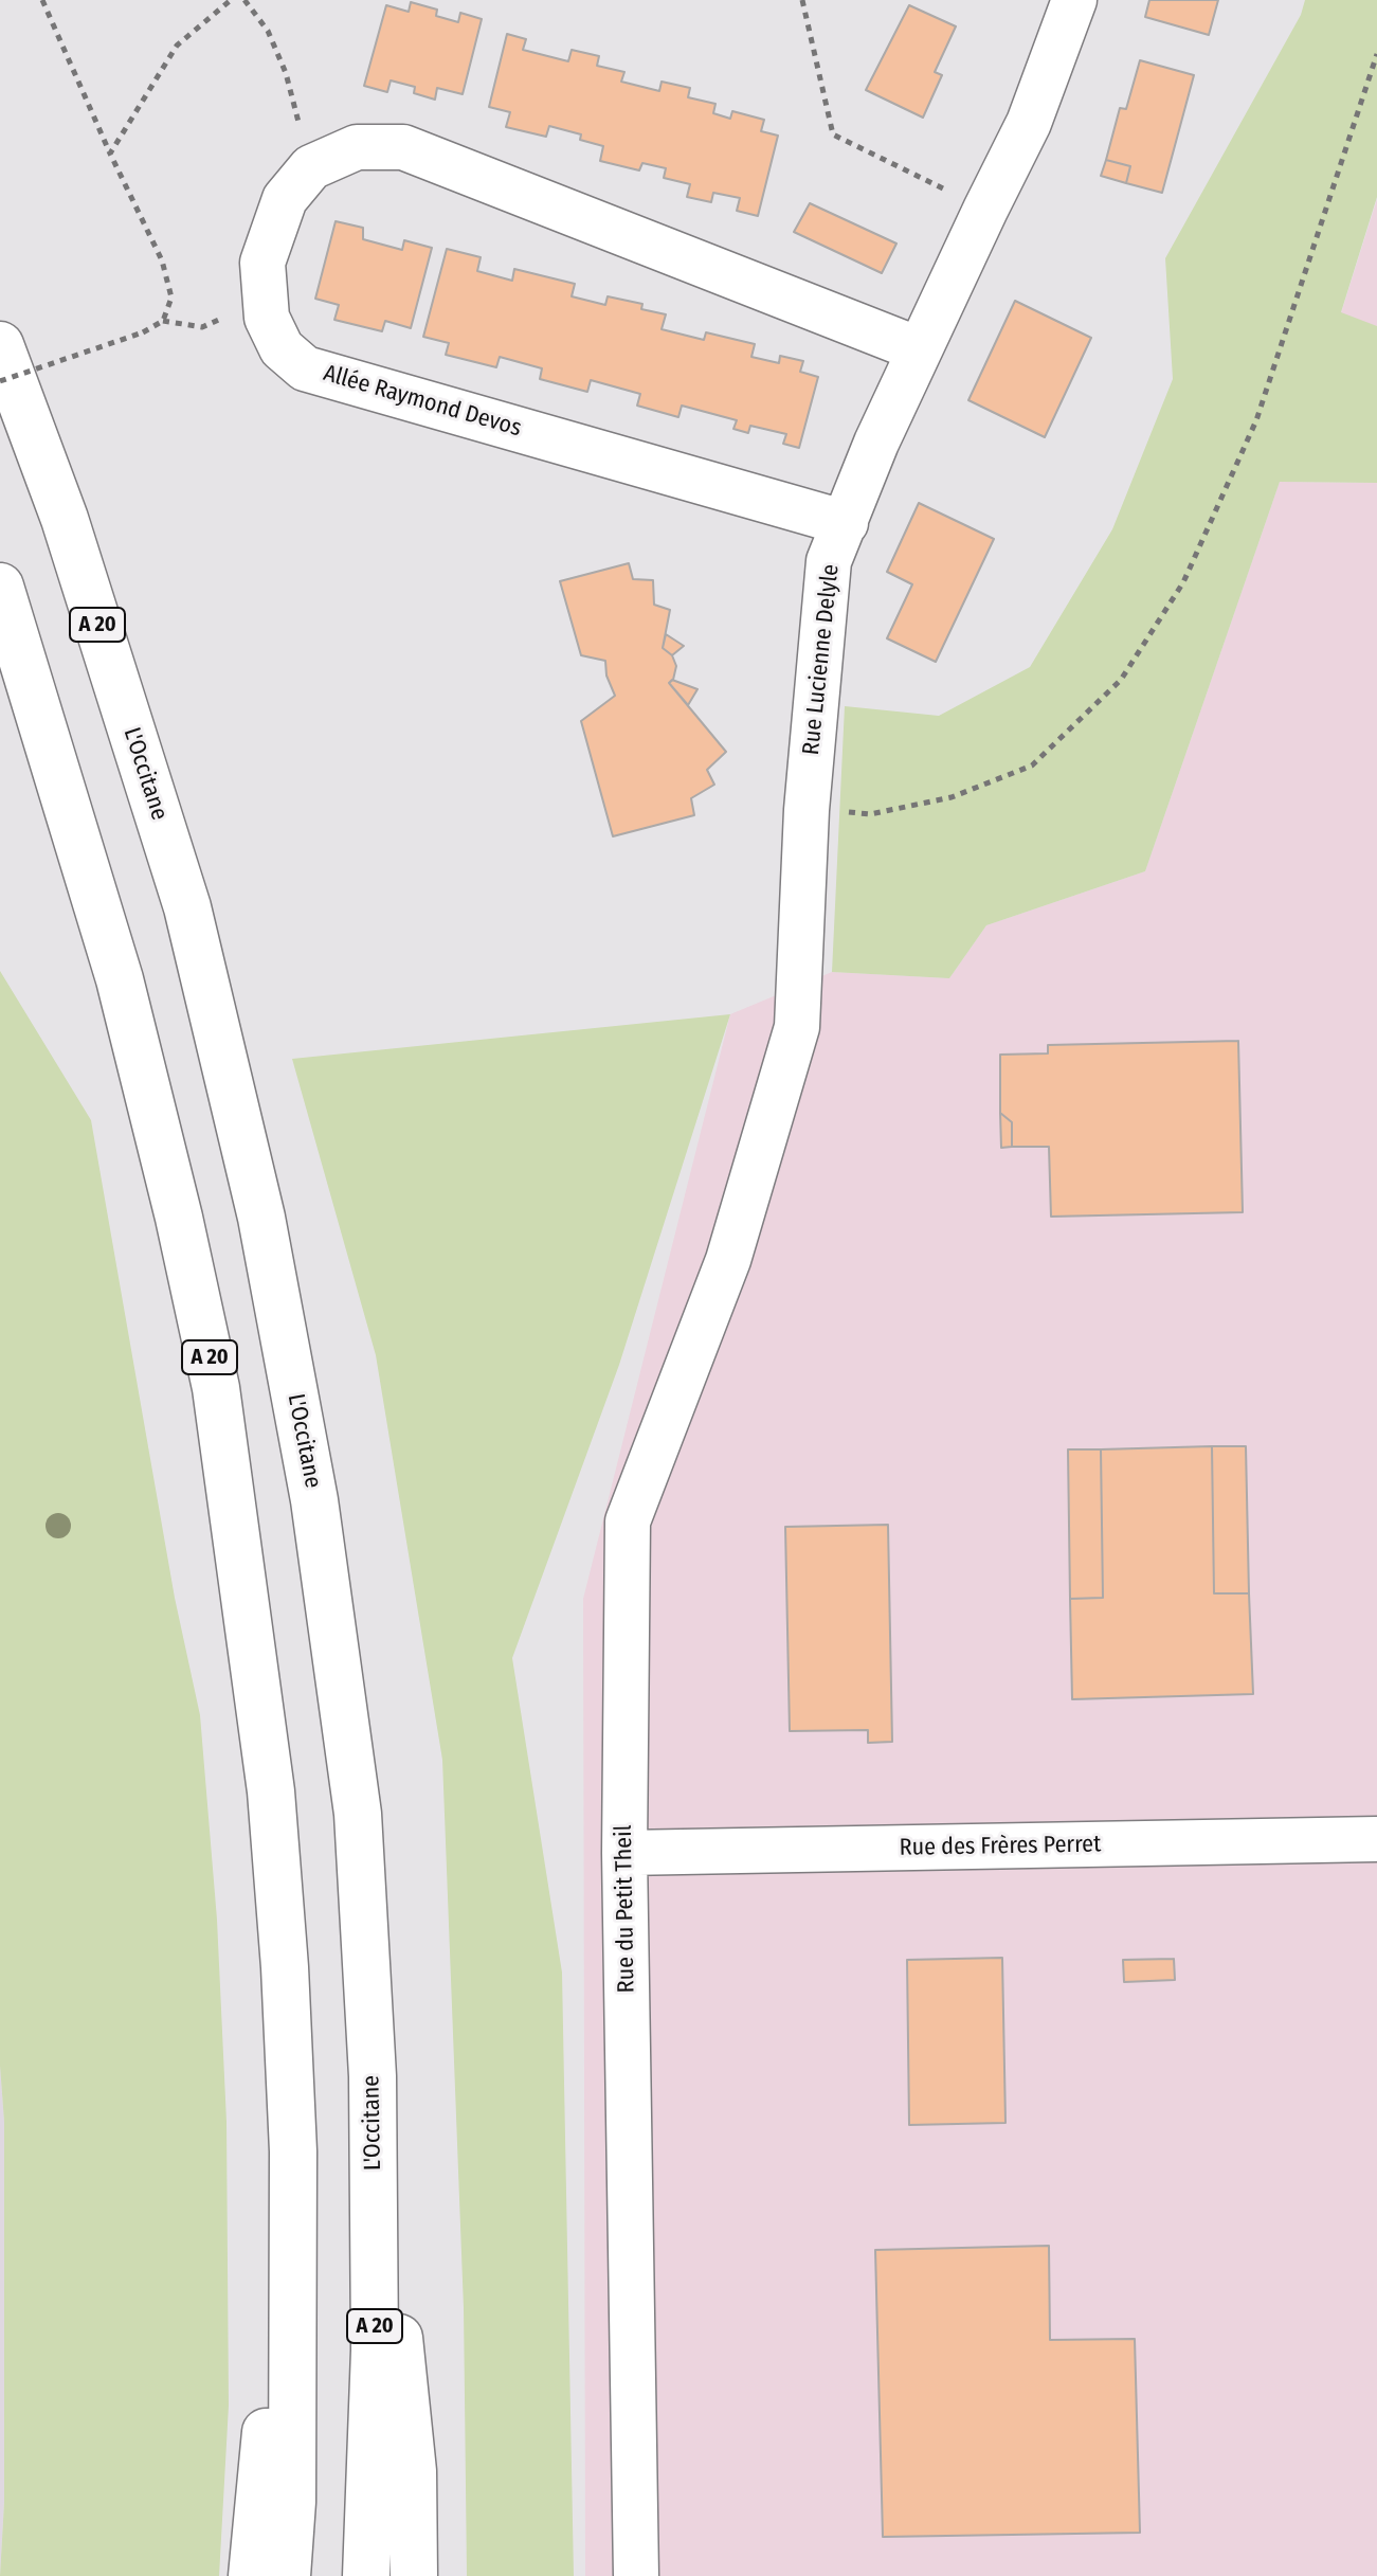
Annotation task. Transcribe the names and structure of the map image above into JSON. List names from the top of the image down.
{
  "streets": {
    "highway": ["A 20", "L'Occitane"],
    "street": [
      "Allée Raymond Devos",
      "Rue Lucienne Delyle",
      "Rue des Frères Perret",
      "Rue du Petit Theil"
    ]
  },
  "crossings": [
    ["Allée Raymond Devos", "Rue Lucienne Delyle"],
    ["Rue Lucienne Delyle", "Rue du Petit Theil"],
    ["Rue des Frères Perret", "Rue du Petit Theil"]
  ]
}
